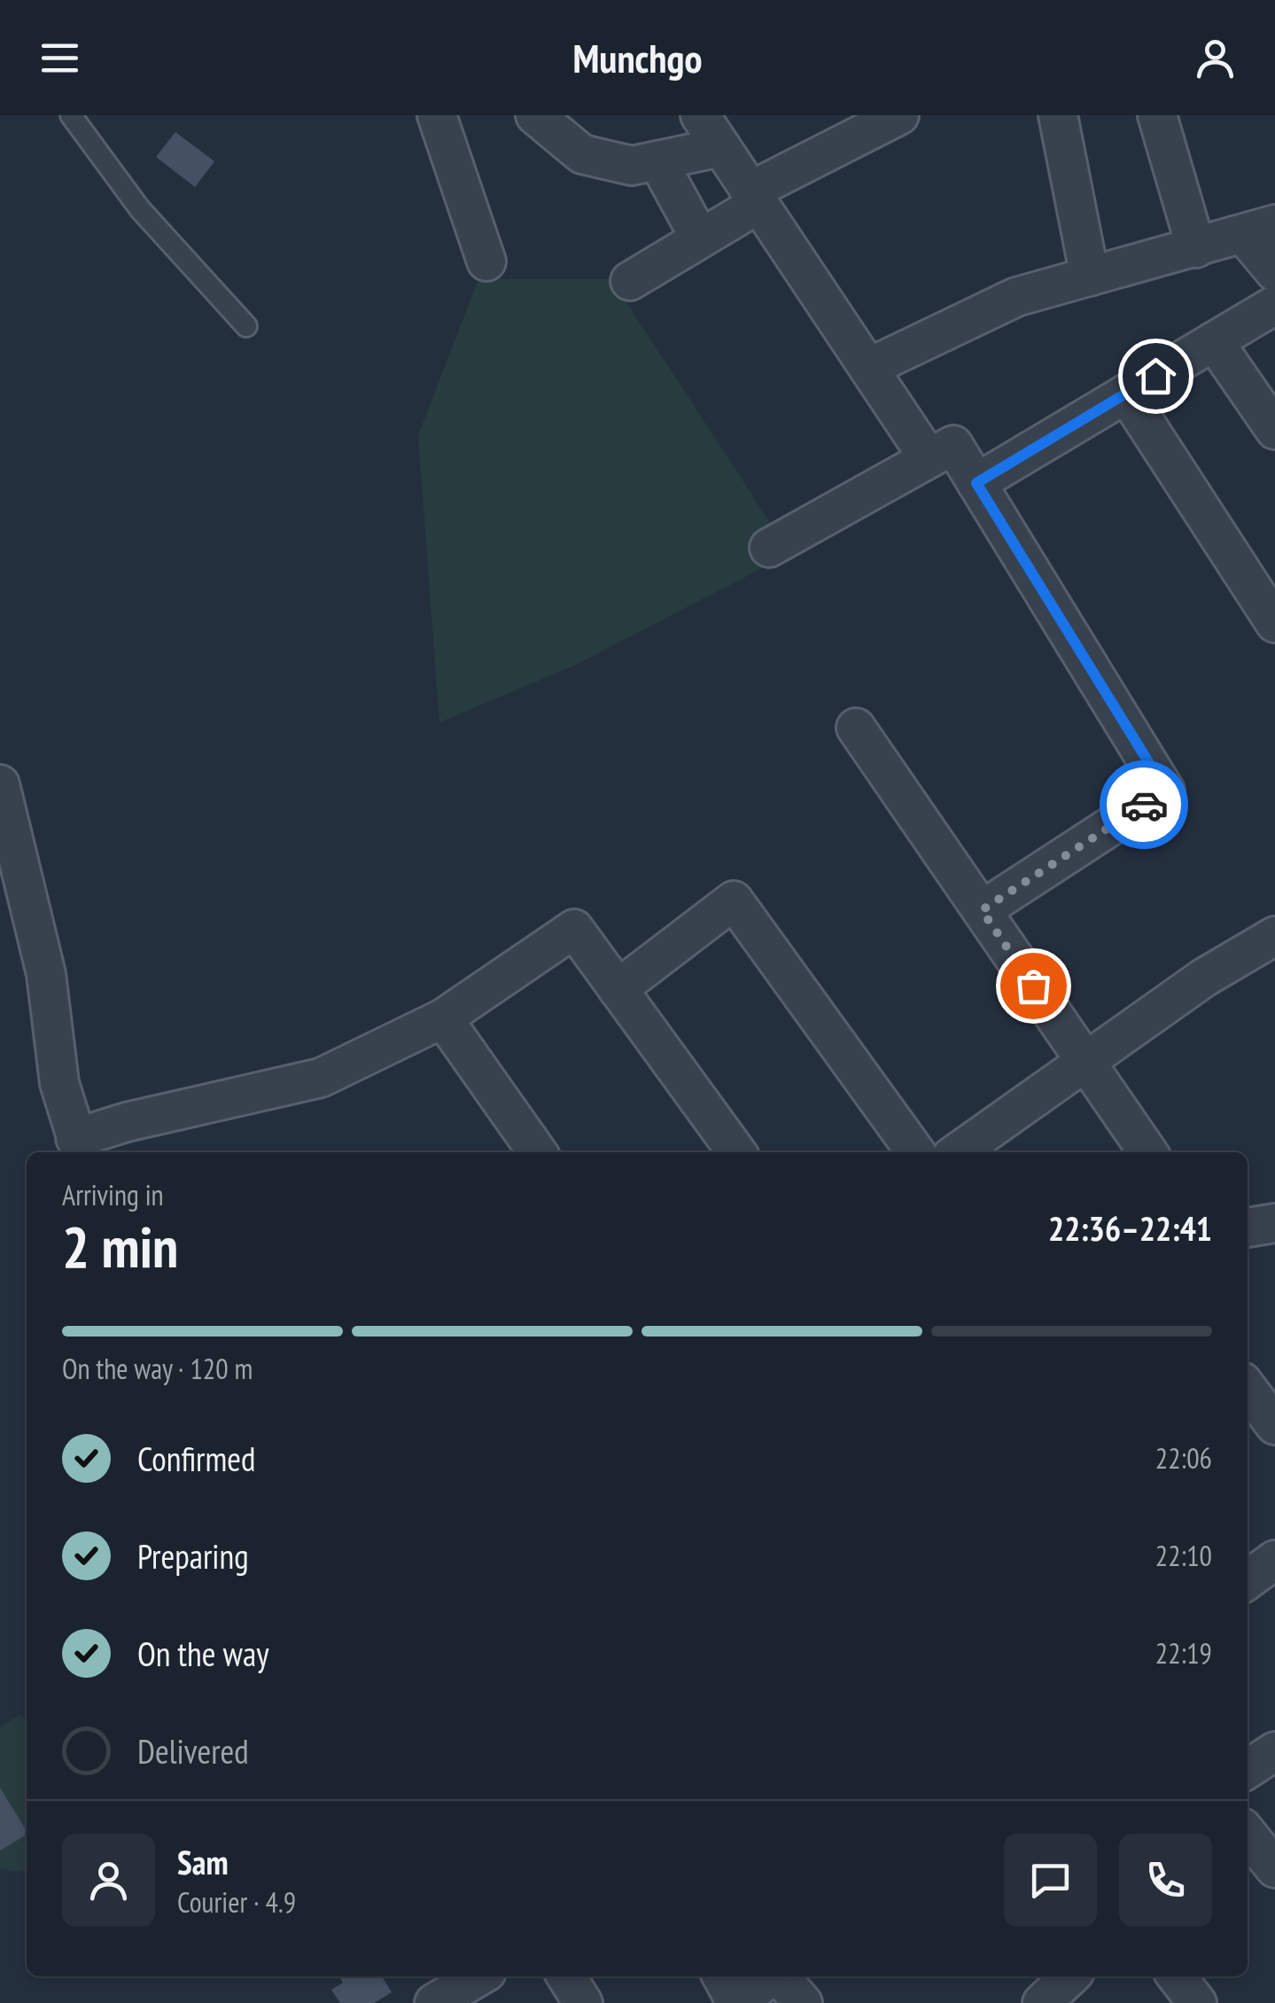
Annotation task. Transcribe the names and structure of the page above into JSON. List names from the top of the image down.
{
  "page": {
    "header": "Munchgo",
    "heading": ["2 min", "Arriving in", "22:36–22:41"],
    "panel": ["Sam", "Courier · 4.9"],
    "bar": "On the way · 120 m",
    "list": [
      ["Confirmed", "22:06"],
      ["Preparing", "22:10"],
      ["On the way", "22:19"],
      "Delivered"
    ]
  }
}
